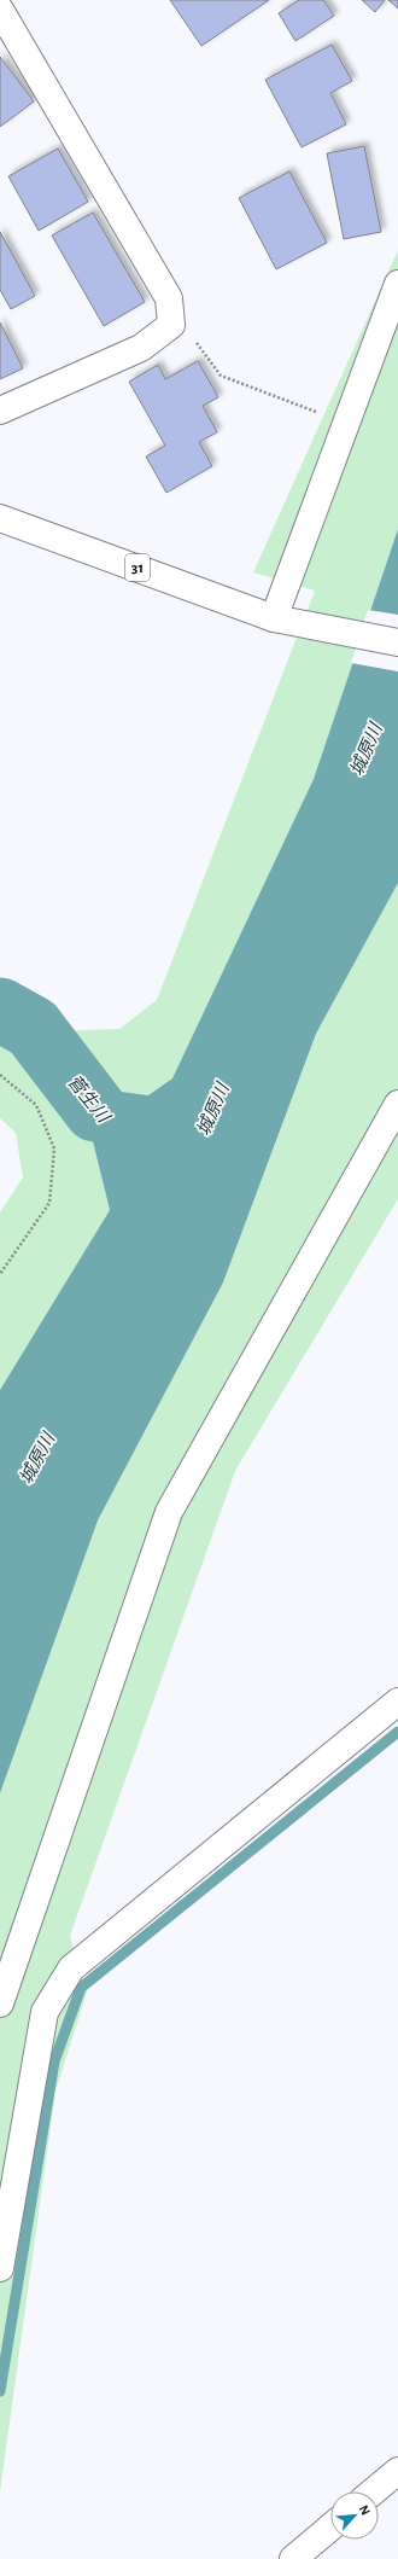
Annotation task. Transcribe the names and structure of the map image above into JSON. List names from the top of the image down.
{
  "streets": {
    "street": ["31"]
  },
  "water": ["城原川", "菅生川"],
  "north": "top right"
}
